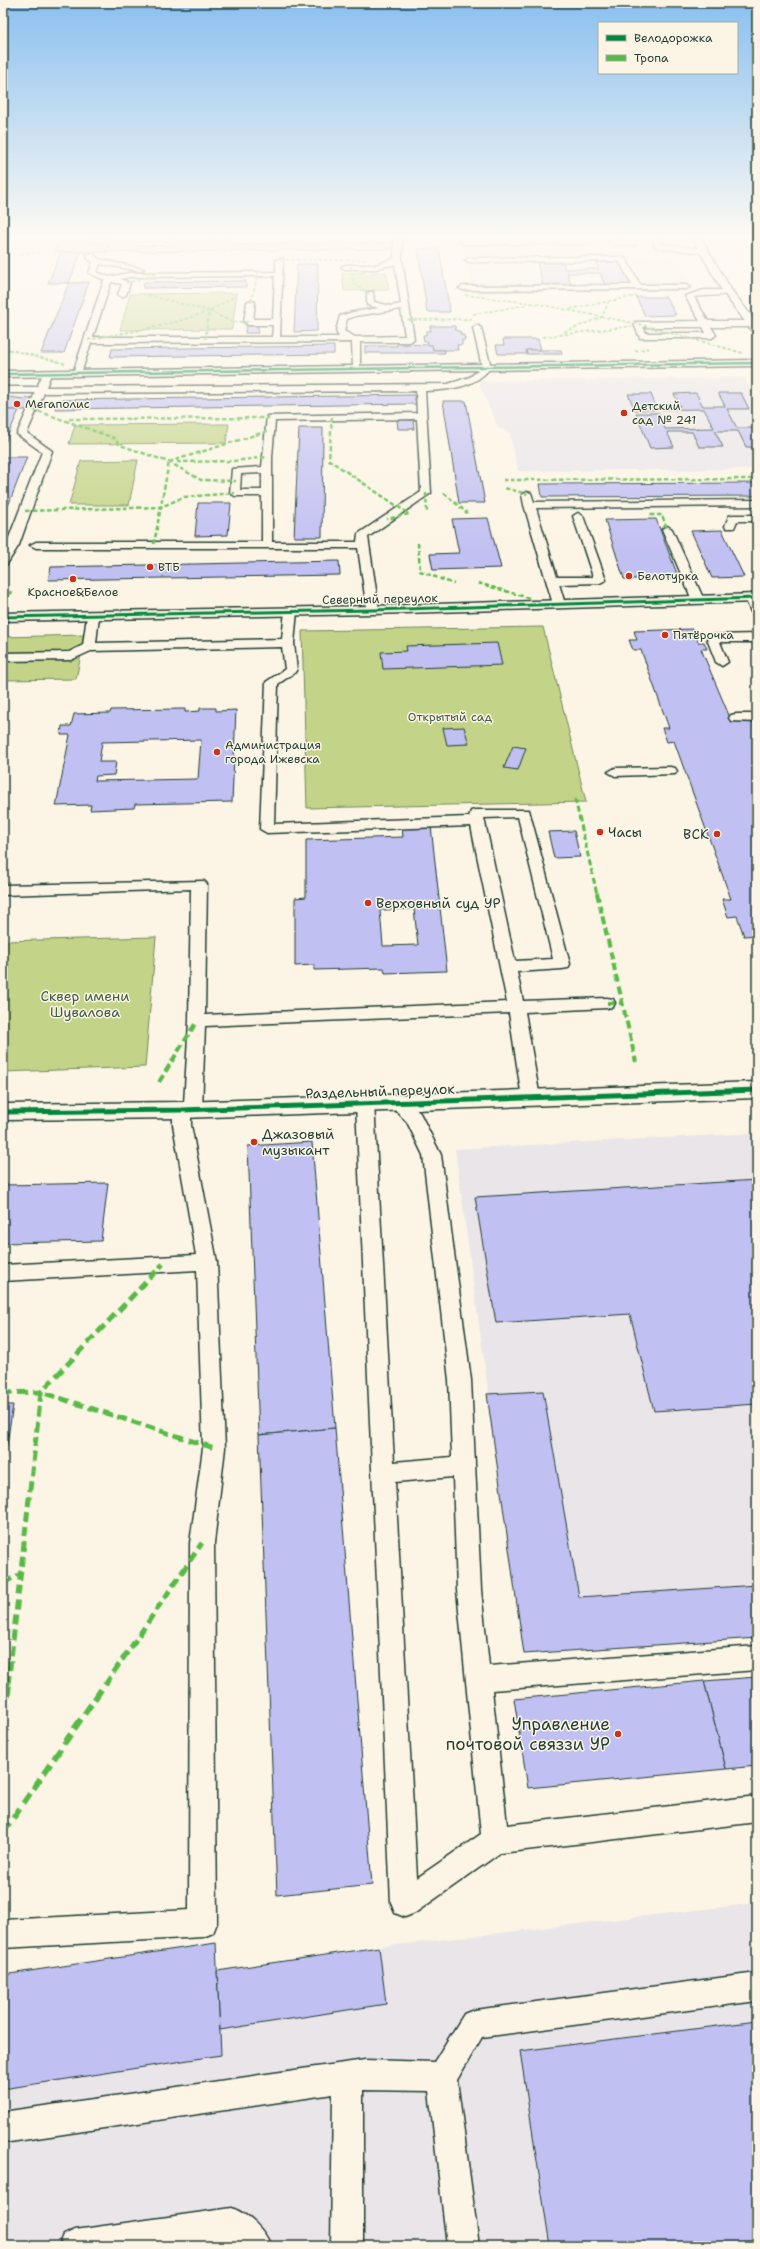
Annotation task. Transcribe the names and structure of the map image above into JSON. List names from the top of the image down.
{
  "streets": {
    "street": ["Северный переулок", "Раздельный переулок"]
  },
  "parks": ["Открытый сад", "Сквер имени Шувалова"],
  "places": [
    "Мегаполис",
    "Детский сад № 241",
    "ВТБ",
    "Белотурка",
    "Красное&Белое",
    "Пятёрочка",
    "Администрация города Ижевска",
    "Часы",
    "ВСК",
    "Верховный суд УР",
    "Джазовый музыкант",
    "Управление почтовой связзи УР"
  ],
  "legend": ["Велодорожка", "Тропа"]
}
